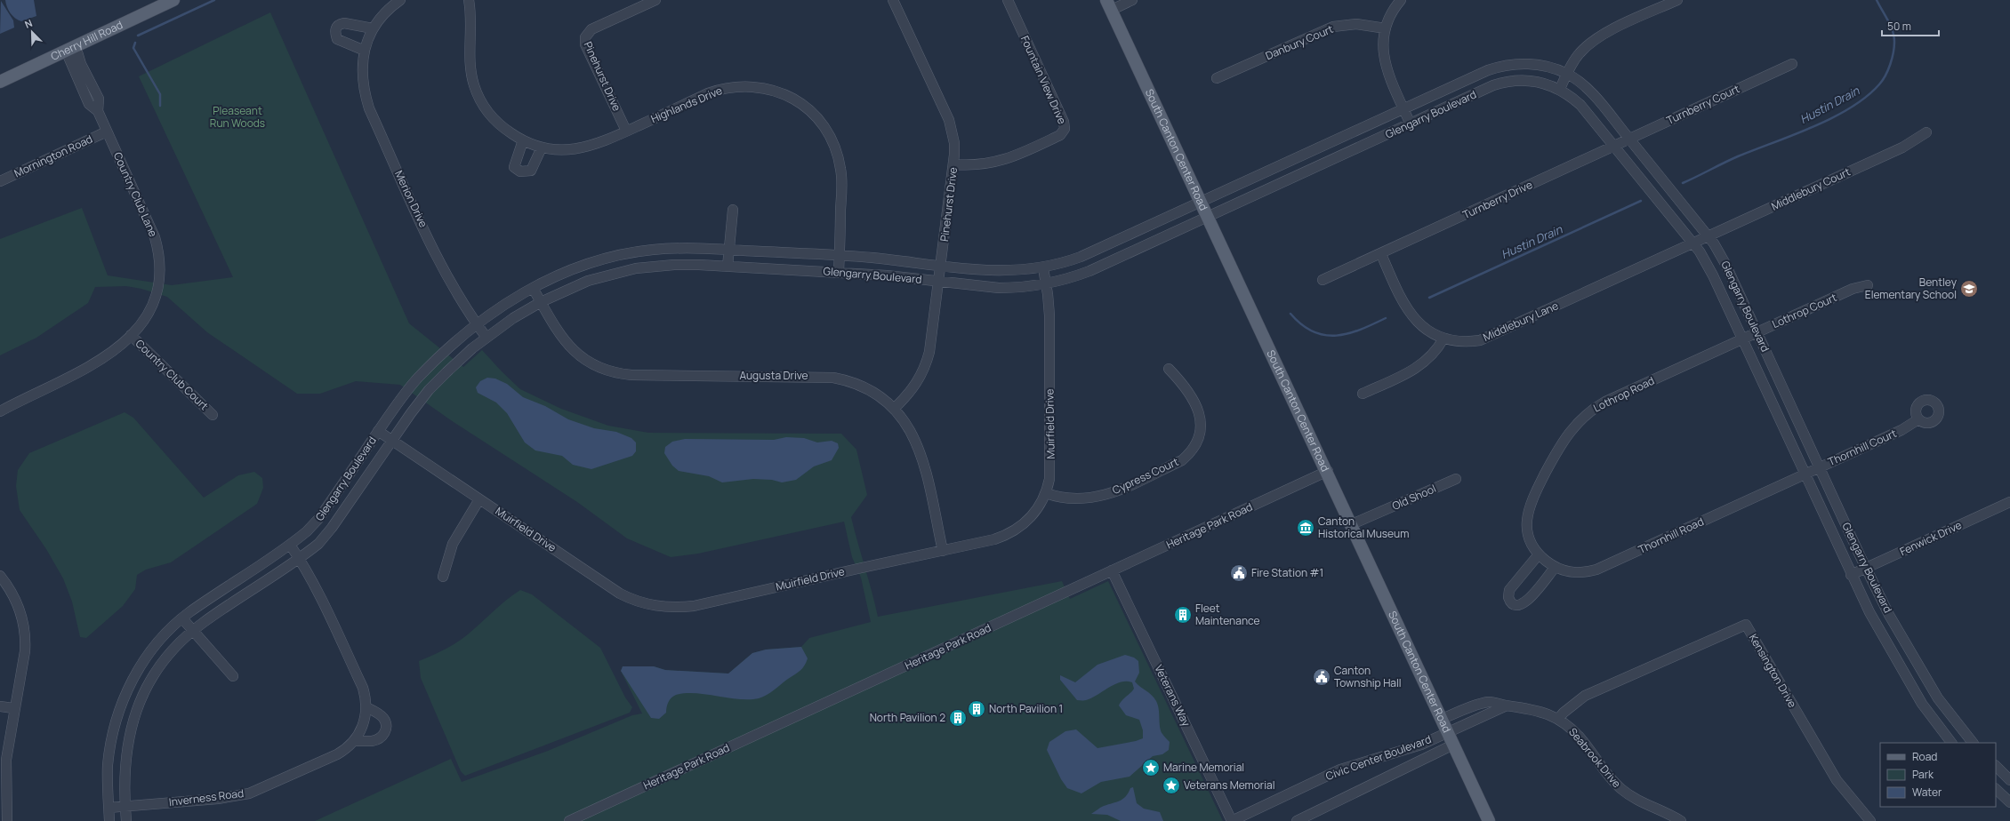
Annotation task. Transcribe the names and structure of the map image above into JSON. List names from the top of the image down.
{
  "streets": {
    "main road": ["Cherry Hill Road", "South Canton Center Road"],
    "street": [
      "Danbury Court",
      "Pinehurst Drive",
      "Fountain View Drive",
      "Highlands Drive",
      "Turnberry Court",
      "Glengarry Boulevard",
      "Mornington Road",
      "Middlebury Court",
      "Country Club Lane",
      "Merion Drive",
      "Turnberry Drive",
      "Lothrop Court",
      "Middlebury Lane",
      "Country Club Court",
      "Augusta Drive",
      "Lothrop Road",
      "Muirfield Drive",
      "Thornhill Court",
      "Cypress Court",
      "Old Shool",
      "Heritage Park Road",
      "Thornhill Road",
      "Fenwick Drive",
      "Kensington Drive",
      "Veterans Way",
      "Civic Center Boulevard",
      "Seabrook Drive",
      "Inverness Road"
    ]
  },
  "crossings": [
    ["Cherry Hill Road", "Country Club Lane"],
    ["Pinehurst Drive", "Fountain View Drive"],
    ["Pinehurst Drive", "Highlands Drive"],
    ["Pinehurst Drive", "Glengarry Boulevard"],
    ["Pinehurst Drive", "Augusta Drive"],
    ["Highlands Drive", "Glengarry Boulevard"],
    ["Turnberry Court", "Glengarry Boulevard"],
    ["Turnberry Court", "Turnberry Drive"],
    ["Glengarry Boulevard", "South Canton Center Road"],
    ["Glengarry Boulevard", "Middlebury Court"],
    ["Glengarry Boulevard", "Merion Drive"],
    ["Glengarry Boulevard", "Turnberry Drive"],
    ["Glengarry Boulevard", "Lothrop Court"],
    ["Glengarry Boulevard", "Middlebury Lane"],
    ["Glengarry Boulevard", "Augusta Drive"],
    ["Glengarry Boulevard", "Lothrop Road"],
    ["Glengarry Boulevard", "Muirfield Drive"],
    ["Glengarry Boulevard", "Thornhill Court"],
    ["Glengarry Boulevard", "Thornhill Road"],
    ["Glengarry Boulevard", "Fenwick Drive"],
    ["Glengarry Boulevard", "Inverness Road"],
    ["South Canton Center Road", "Old Shool"],
    ["South Canton Center Road", "Heritage Park Road"],
    ["South Canton Center Road", "Civic Center Boulevard"],
    ["South Canton Center Road", "Seabrook Drive"],
    ["Mornington Road", "Country Club Lane"],
    ["Middlebury Court", "Middlebury Lane"],
    ["Country Club Lane", "Country Club Court"],
    ["Turnberry Drive", "Middlebury Lane"],
    ["Lothrop Court", "Lothrop Road"],
    ["Augusta Drive", "Muirfield Drive"],
    ["Lothrop Road", "Thornhill Road"],
    ["Muirfield Drive", "Cypress Court"],
    ["Thornhill Court", "Thornhill Road"],
    ["Heritage Park Road", "Veterans Way"],
    ["Kensington Drive", "Seabrook Drive"],
    ["Veterans Way", "Civic Center Boulevard"]
  ],
  "water": ["Hustin Drain"],
  "parks": ["Pleaseant Run Woods"],
  "places": {
    "school or university": ["Bentley Elementary School"],
    "museum": ["Canton Historical Museum"],
    "public building": ["Fire Station #1", "Canton Township Hall"],
    "building": ["Fleet Maintenance", "North Pavilion 1", "North Pavilion 2"],
    "place": ["Marine Memorial", "Veterans Memorial"]
  },
  "legend": ["Road", "Park", "Water"],
  "scale_bar": "50 m",
  "north": "top left"
}
